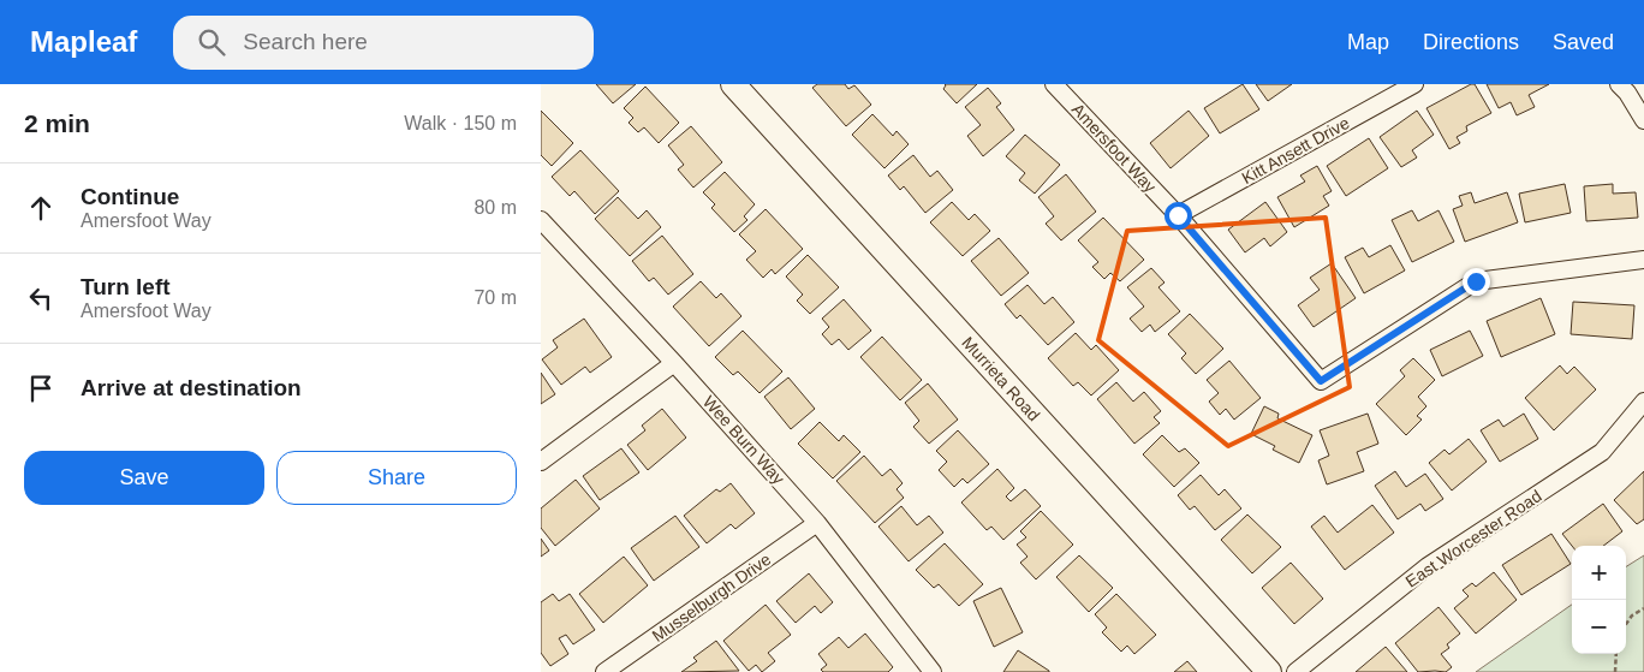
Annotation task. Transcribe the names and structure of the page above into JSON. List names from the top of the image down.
{
  "streets": {
    "main road": ["Murrieta Road"],
    "street": [
      "Amersfoot Way",
      "Kitt Ansett Drive",
      "Wee Burn Way",
      "East Worcester Road",
      "Musselburgh Drive"
    ]
  },
  "crossings": [
    ["Amersfoot Way", "Kitt Ansett Drive"],
    ["Wee Burn Way", "Musselburgh Drive"]
  ],
  "page": {
    "header": "Mapleaf",
    "search": "Search here",
    "nav": ["Map", "Directions", "Saved"],
    "heading": ["2 min", "Walk · 150 m"],
    "list": [
      ["Continue", "Amersfoot Way", "80 m"],
      ["Turn left", "Amersfoot Way", "70 m"],
      "Arrive at destination"
    ],
    "buttons": ["Save", "Share"],
    "map_buttons": ["+", "−"]
  }
}
